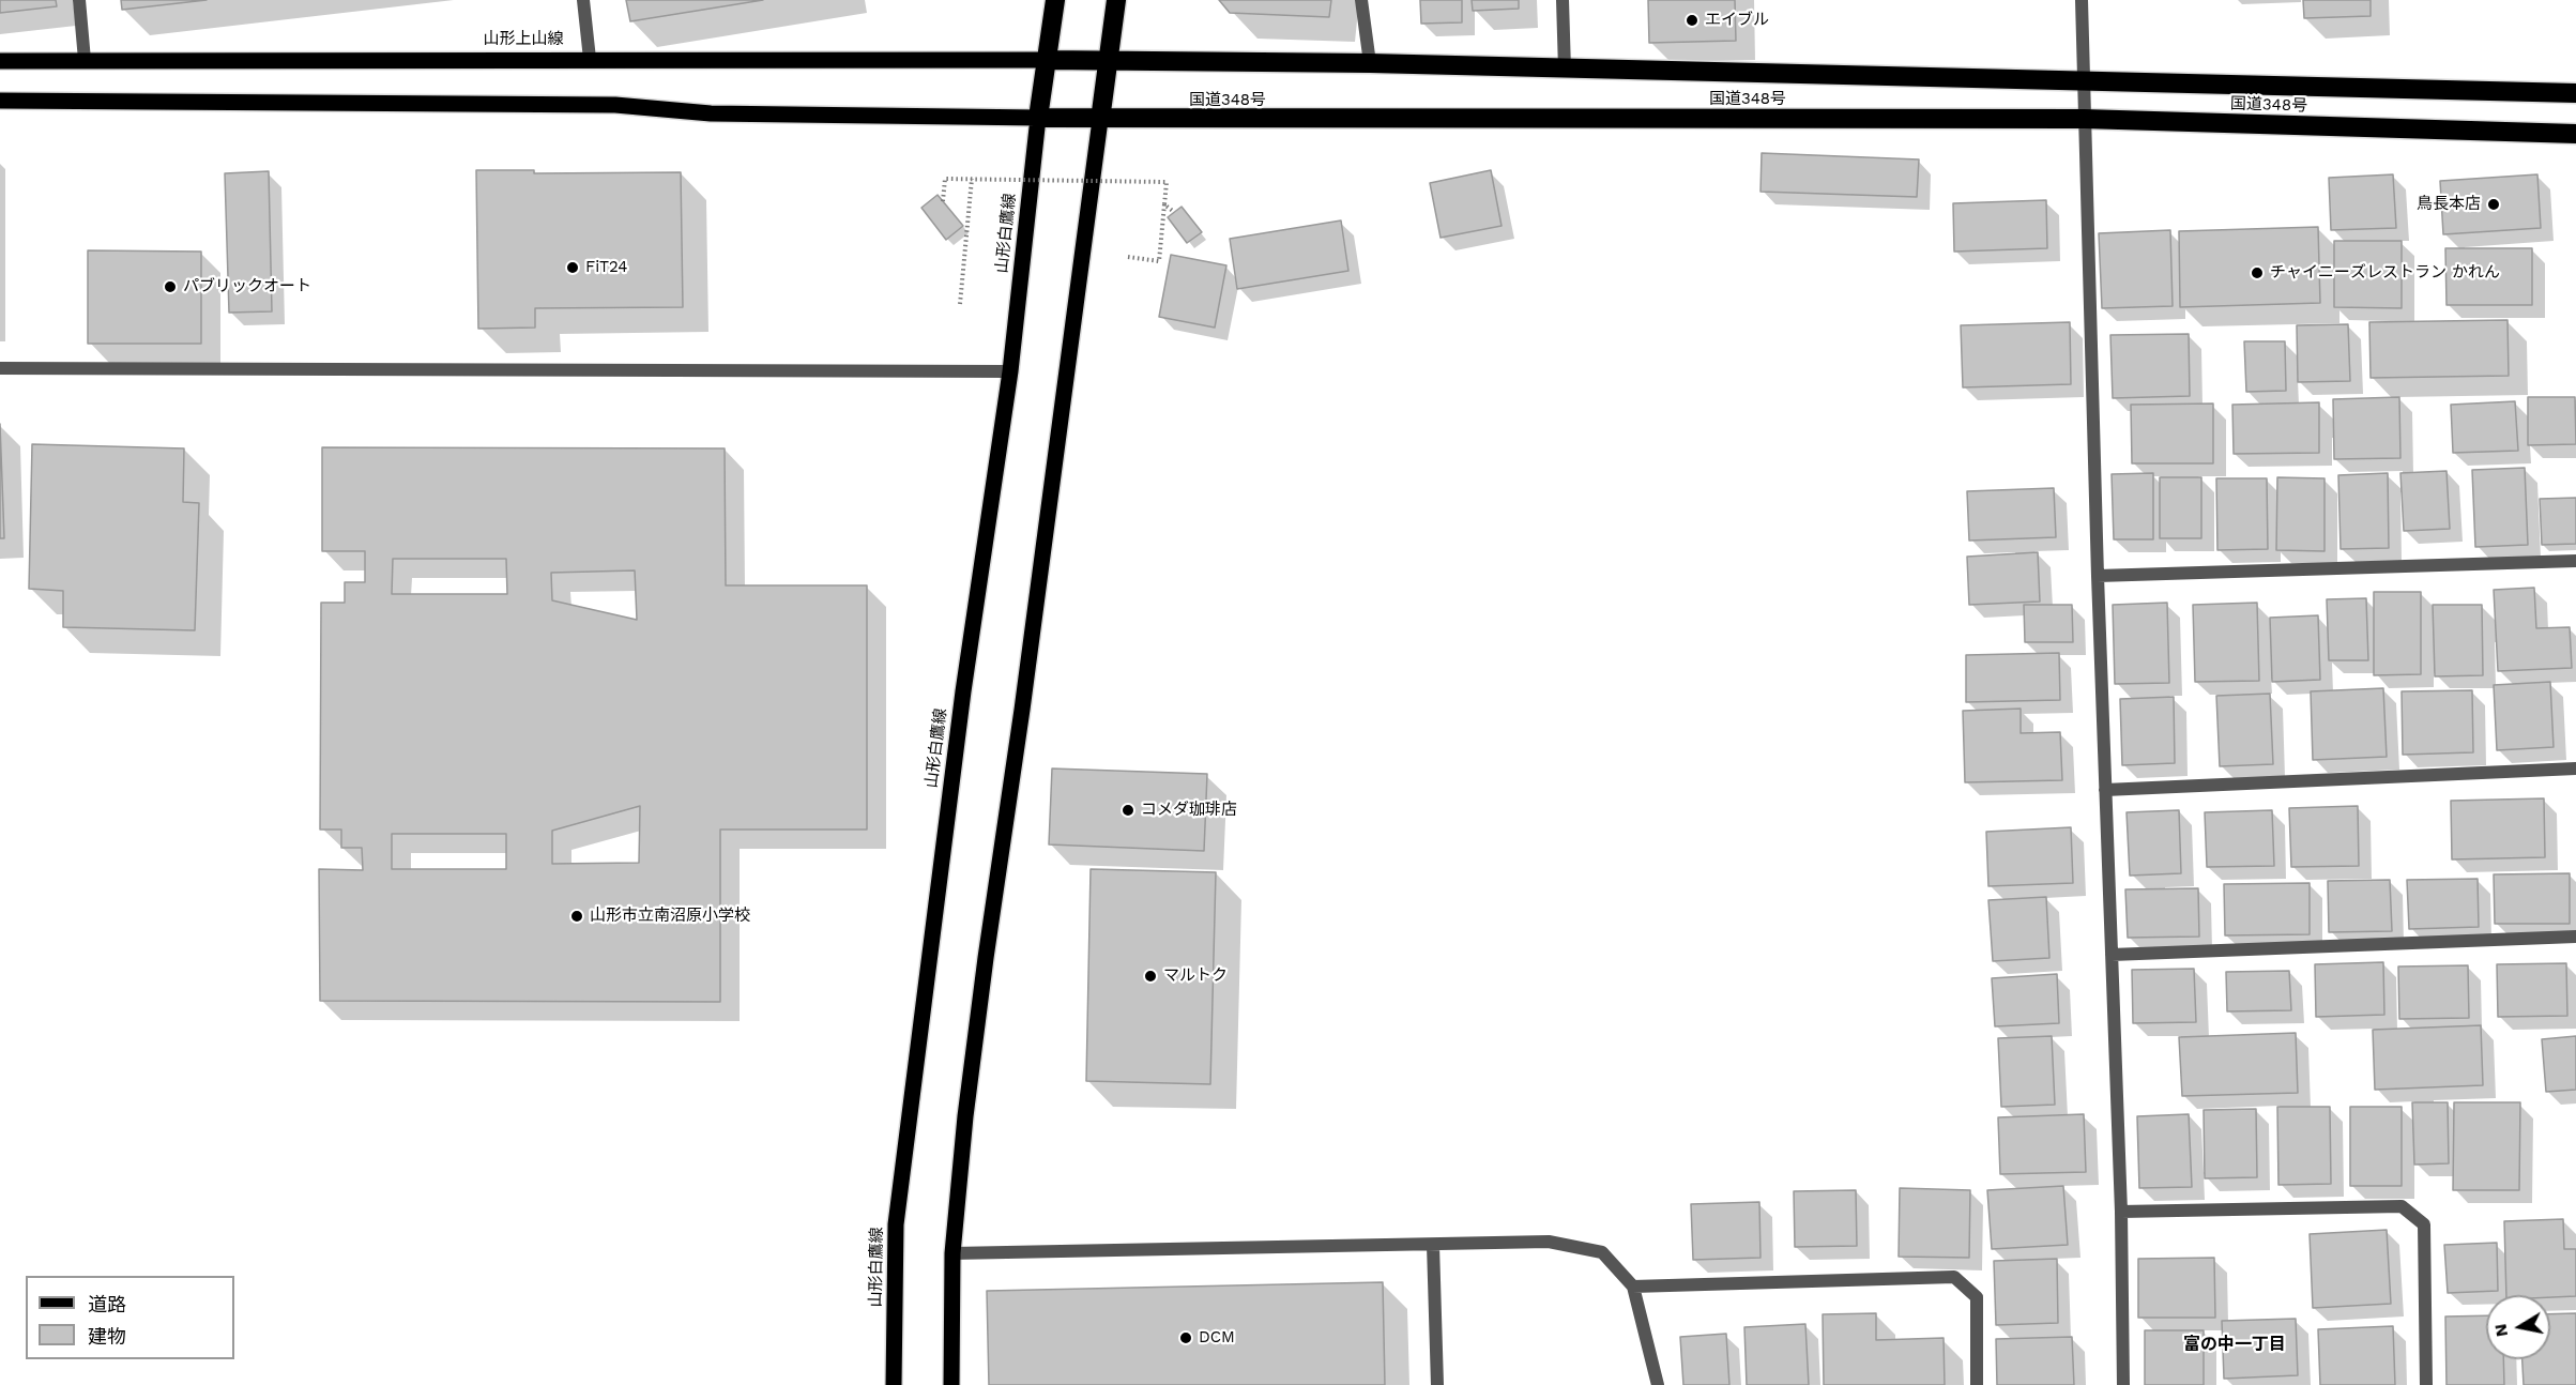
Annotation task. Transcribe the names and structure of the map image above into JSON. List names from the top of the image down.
{
  "streets": {
    "highway": ["国道348号"],
    "main road": ["山形上山線", "山形白鷹線"]
  },
  "crossings": [
    ["山形上山線", "国道348号"],
    ["国道348号", "山形白鷹線"]
  ],
  "districts": ["富の中一丁目"],
  "places": [
    "エイブル",
    "鳥長本店",
    "FiT24",
    "チャイニーズレストラン かれん",
    "パブリックオート",
    "コメダ珈琲店",
    "山形市立南沼原小学校",
    "マルトク",
    "DCM"
  ],
  "legend": ["道路", "建物"],
  "north": "left"
}
